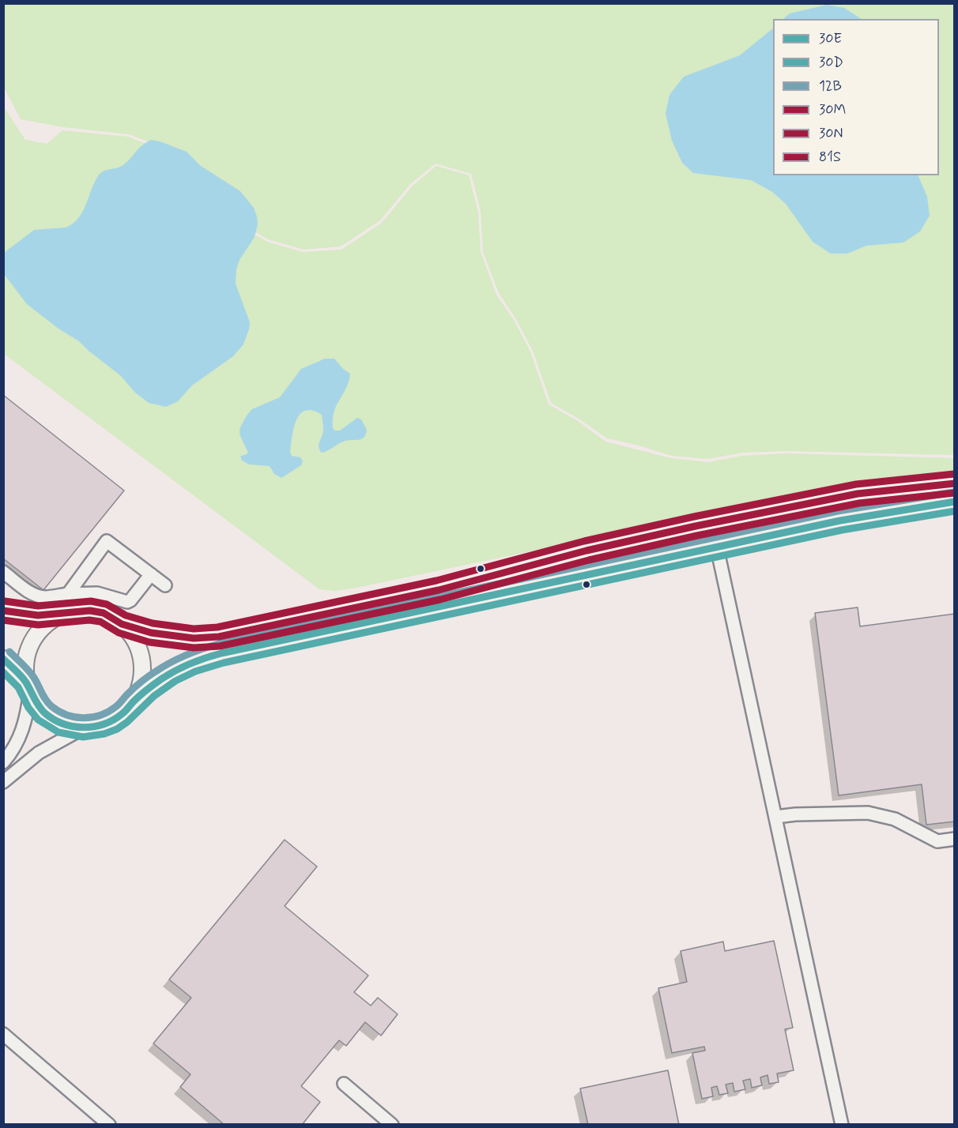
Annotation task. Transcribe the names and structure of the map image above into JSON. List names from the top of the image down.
{
  "lines": [
    "transit line 81S",
    "transit line 30M",
    "transit line 12B",
    "transit line 30N",
    "transit line 30E",
    "transit line 30D"
  ],
  "legend": [
    "30E",
    "30D",
    "12B",
    "30M",
    "30N",
    "81S"
  ]
}
